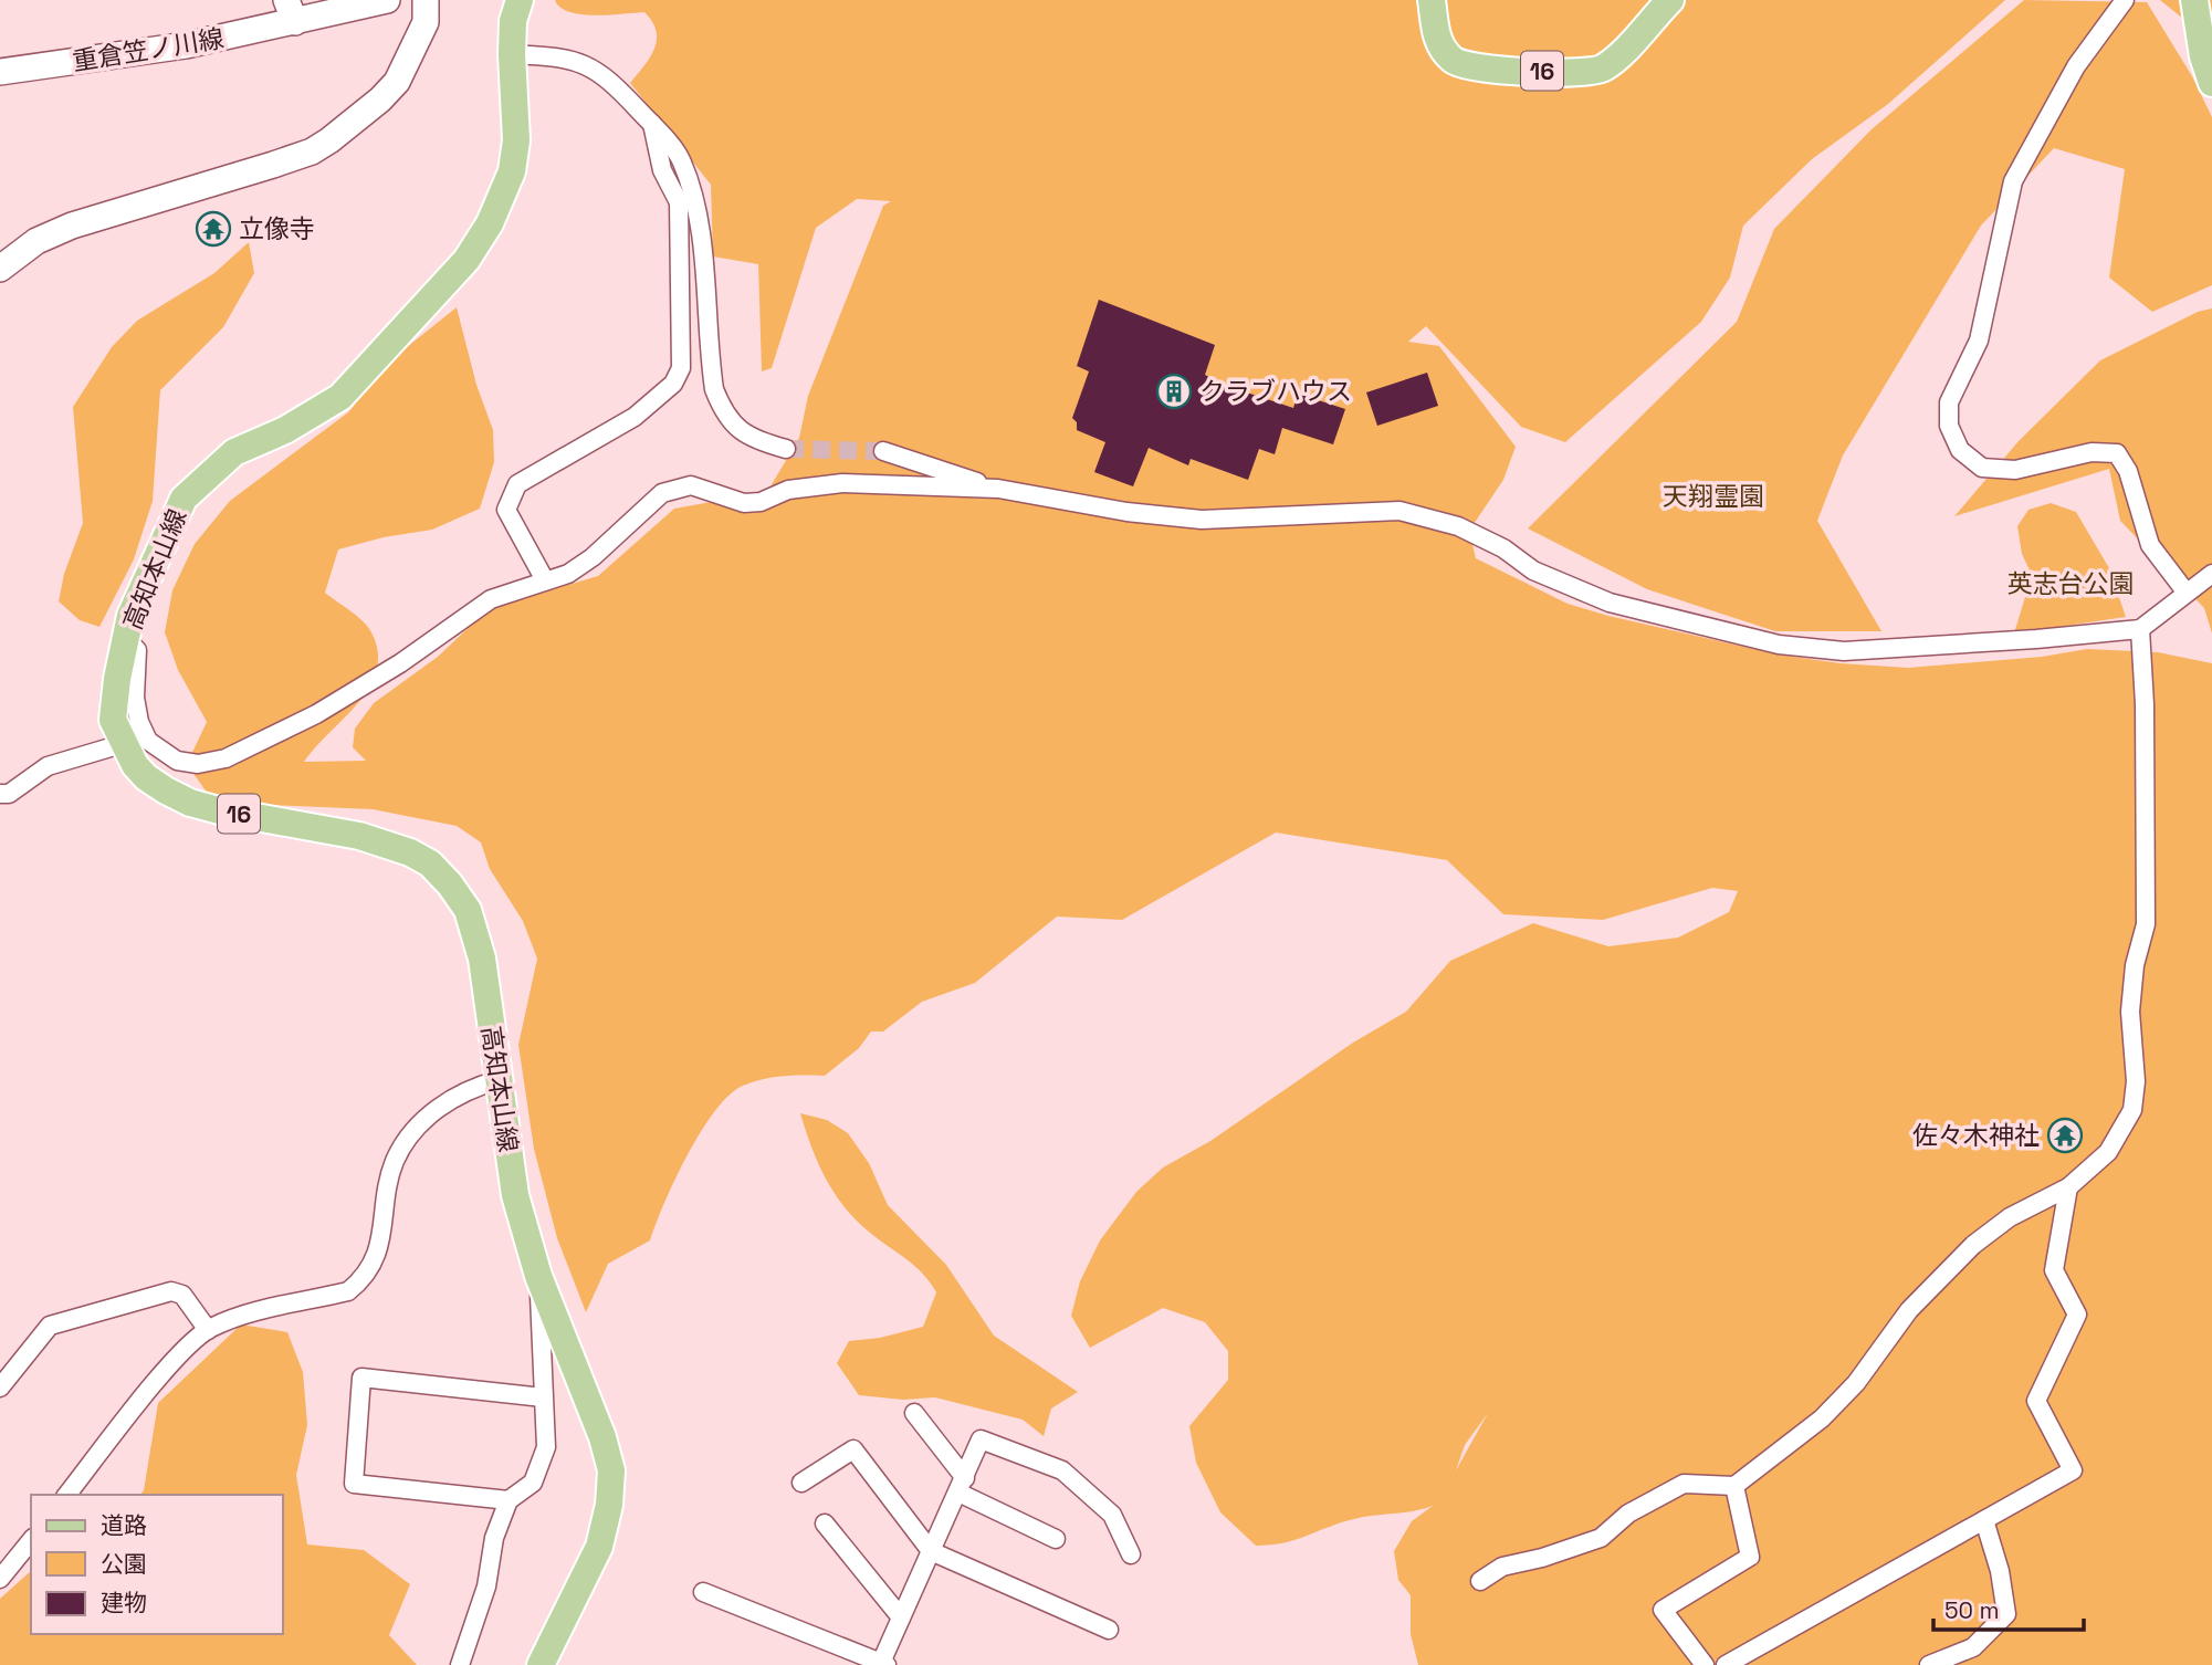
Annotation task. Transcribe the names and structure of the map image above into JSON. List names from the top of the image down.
{
  "streets": {
    "main road": ["16", "高知本山線"],
    "street": ["重倉笠ノ川線"]
  },
  "parks": ["天翔霊園", "英志台公園"],
  "places": {
    "temple": ["立像寺", "佐々木神社"],
    "building": ["クラブハウス"]
  },
  "legend": ["道路", "公園", "建物"],
  "scale_bar": "50 m"
}
